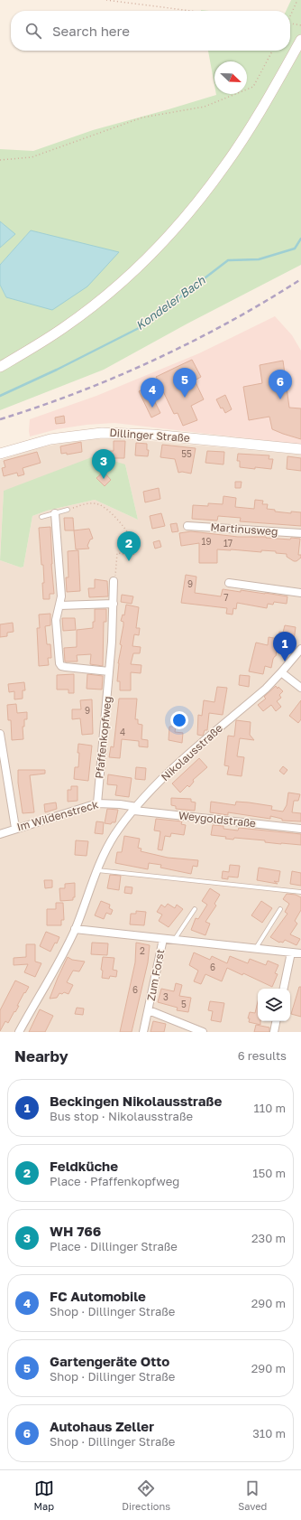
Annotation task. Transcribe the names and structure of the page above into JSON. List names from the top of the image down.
{
  "streets": {
    "main road": ["Dillinger Straße"],
    "street": [
      "Martinusweg",
      "Pfaffenkopfweg",
      "Nikolausstraße",
      "Im Wildenstreck",
      "Weygoldstraße",
      "Zum Forst"
    ]
  },
  "crossings": [
    ["Pfaffenkopfweg", "Im Wildenstreck"],
    ["Nikolausstraße", "Im Wildenstreck"],
    ["Nikolausstraße", "Weygoldstraße"],
    ["Im Wildenstreck", "Weygoldstraße"]
  ],
  "water": ["Kondeler Bach"],
  "house_numbers": [
    "55",
    "19",
    "17",
    "9",
    "7",
    "9",
    "4",
    "2",
    "6",
    "6",
    "3",
    "5"
  ],
  "north": "bottom right",
  "page": {
    "search": "Search here",
    "pins": [
      "5",
      "6",
      "4",
      "3",
      "2",
      "1"
    ],
    "heading": ["Nearby", "6 results"],
    "list": [
      {
        "mark": "1",
        "name": "Beckingen Nikolausstraße",
        "note": "Bus stop · Nikolausstraße",
        "value": "110 m"
      },
      {
        "mark": "2",
        "name": "Feldküche",
        "note": "Place · Pfaffenkopfweg",
        "value": "150 m"
      },
      {
        "mark": "3",
        "name": "WH 766",
        "note": "Place · Dillinger Straße",
        "value": "230 m"
      },
      {
        "mark": "4",
        "name": "FC Automobile",
        "note": "Shop · Dillinger Straße",
        "value": "290 m"
      },
      {
        "mark": "5",
        "name": "Gartengeräte Otto",
        "note": "Shop · Dillinger Straße",
        "value": "290 m"
      },
      {
        "mark": "6",
        "name": "Autohaus Zeller",
        "note": "Shop · Dillinger Straße",
        "value": "310 m"
      }
    ],
    "nav": ["Map", "Directions", "Saved"]
  }
}
